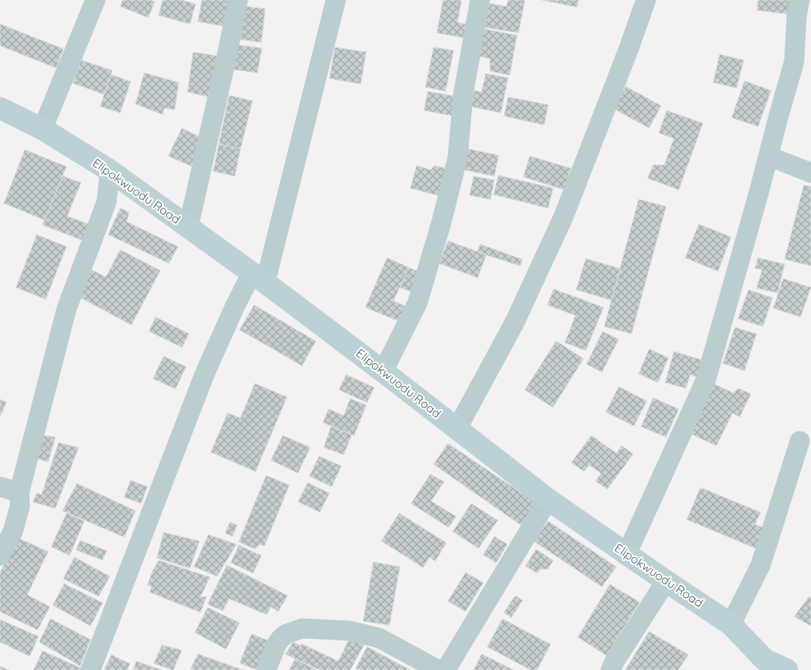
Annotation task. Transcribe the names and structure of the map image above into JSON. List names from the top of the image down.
{
  "streets": {
    "street": ["Elipokwuodu Road"]
  }
}
